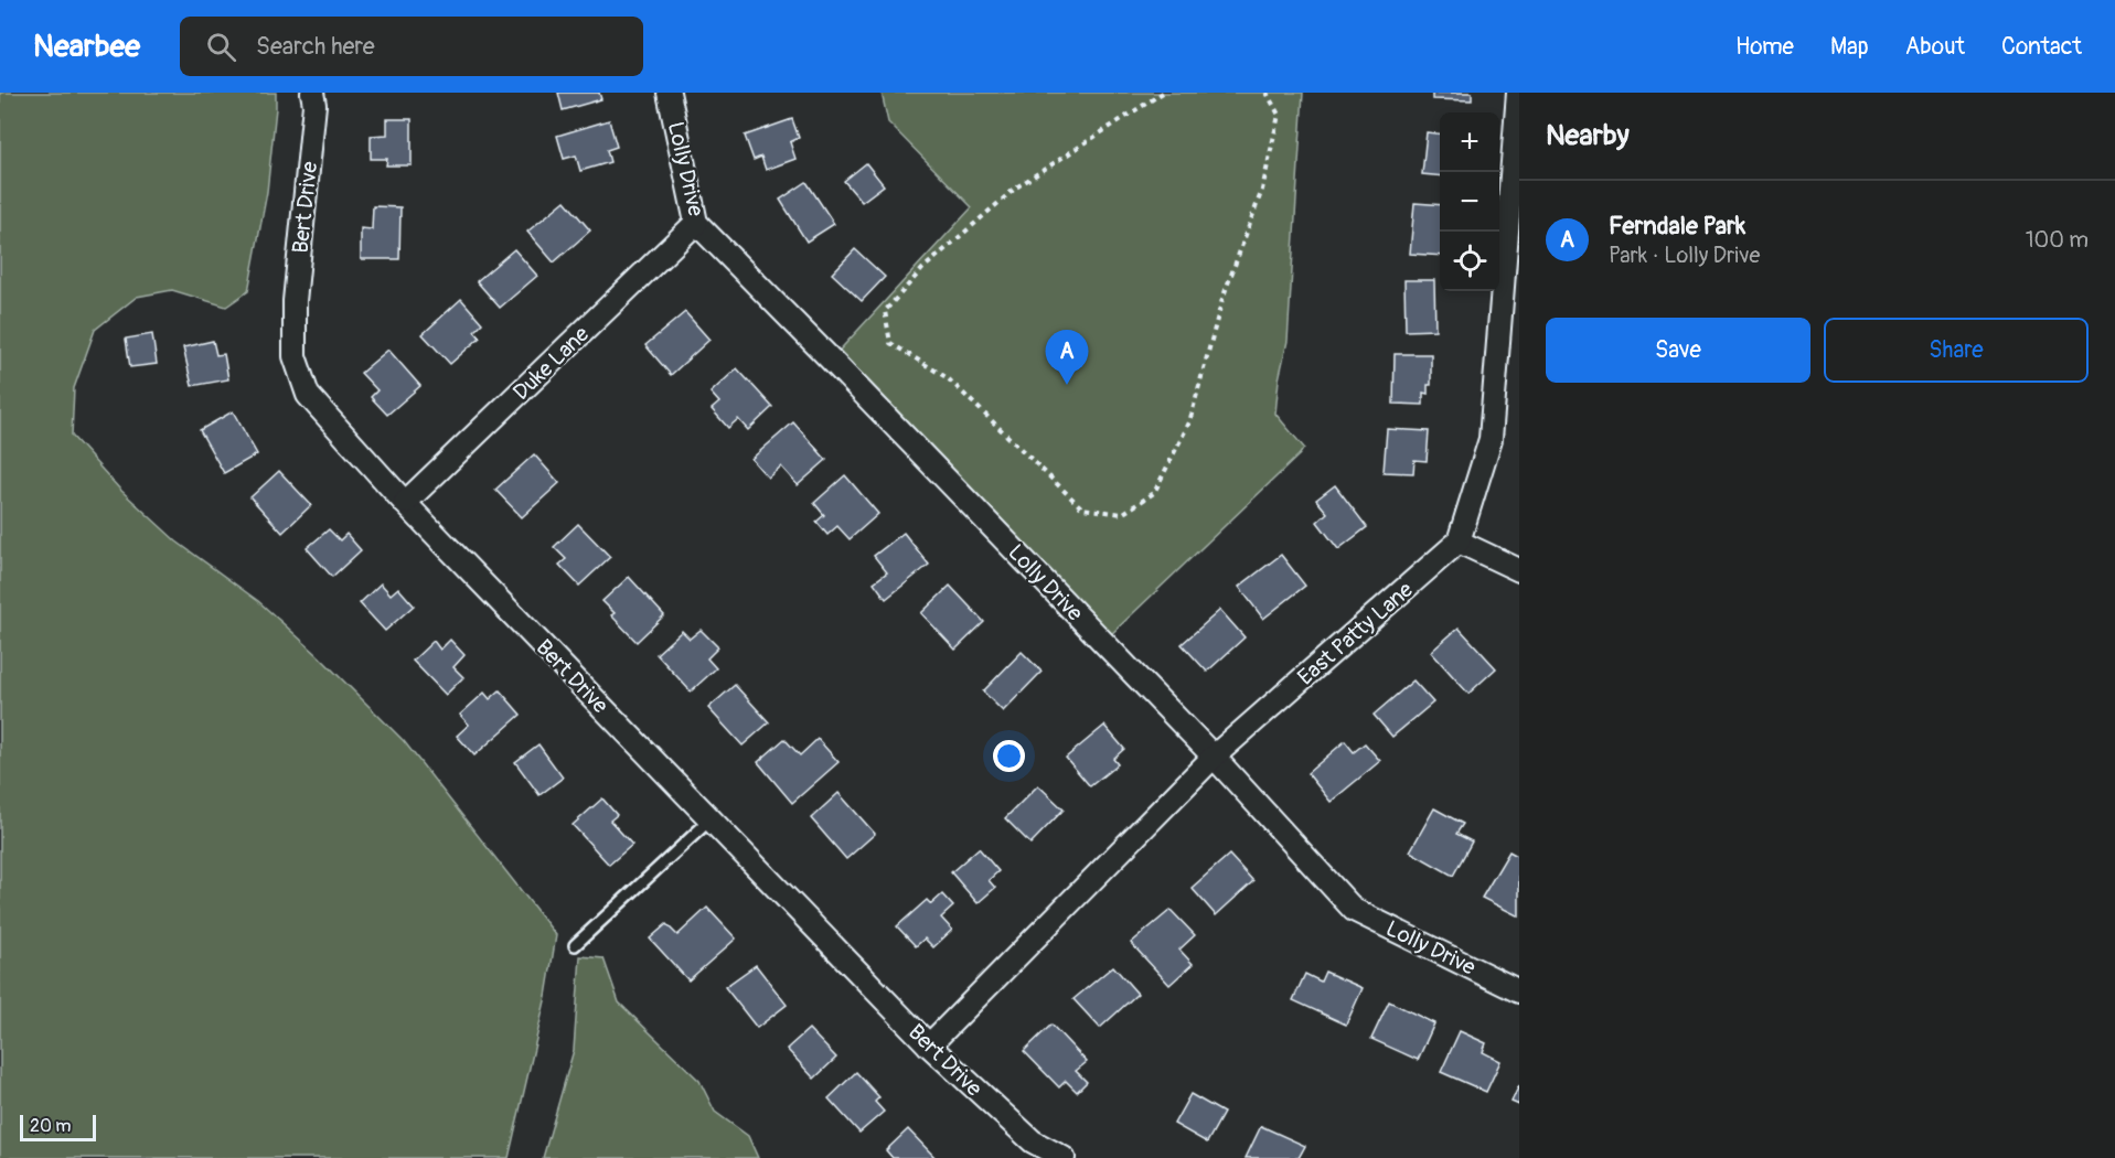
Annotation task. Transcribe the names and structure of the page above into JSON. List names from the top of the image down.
{
  "streets": {
    "street": [
      "Lolly Drive",
      "Bert Drive",
      "Duke Lane",
      "East Patty Lane"
    ]
  },
  "crossings": [
    ["Lolly Drive", "Duke Lane"],
    ["Lolly Drive", "East Patty Lane"],
    ["Bert Drive", "Duke Lane"],
    ["Bert Drive", "East Patty Lane"]
  ],
  "scale_bar": "20 m",
  "page": {
    "header": "Nearbee",
    "search": "Search here",
    "nav": [
      "Home",
      "Map",
      "About",
      "Contact"
    ],
    "heading": "Nearby",
    "map_buttons": ["+", "−"],
    "list": [
      {
        "mark": "A",
        "name": "Ferndale Park",
        "note": "Park · Lolly Drive",
        "value": "100 m"
      }
    ],
    "buttons": ["Save", "Share"],
    "pins": "A",
    "scale": "20 m"
  }
}
